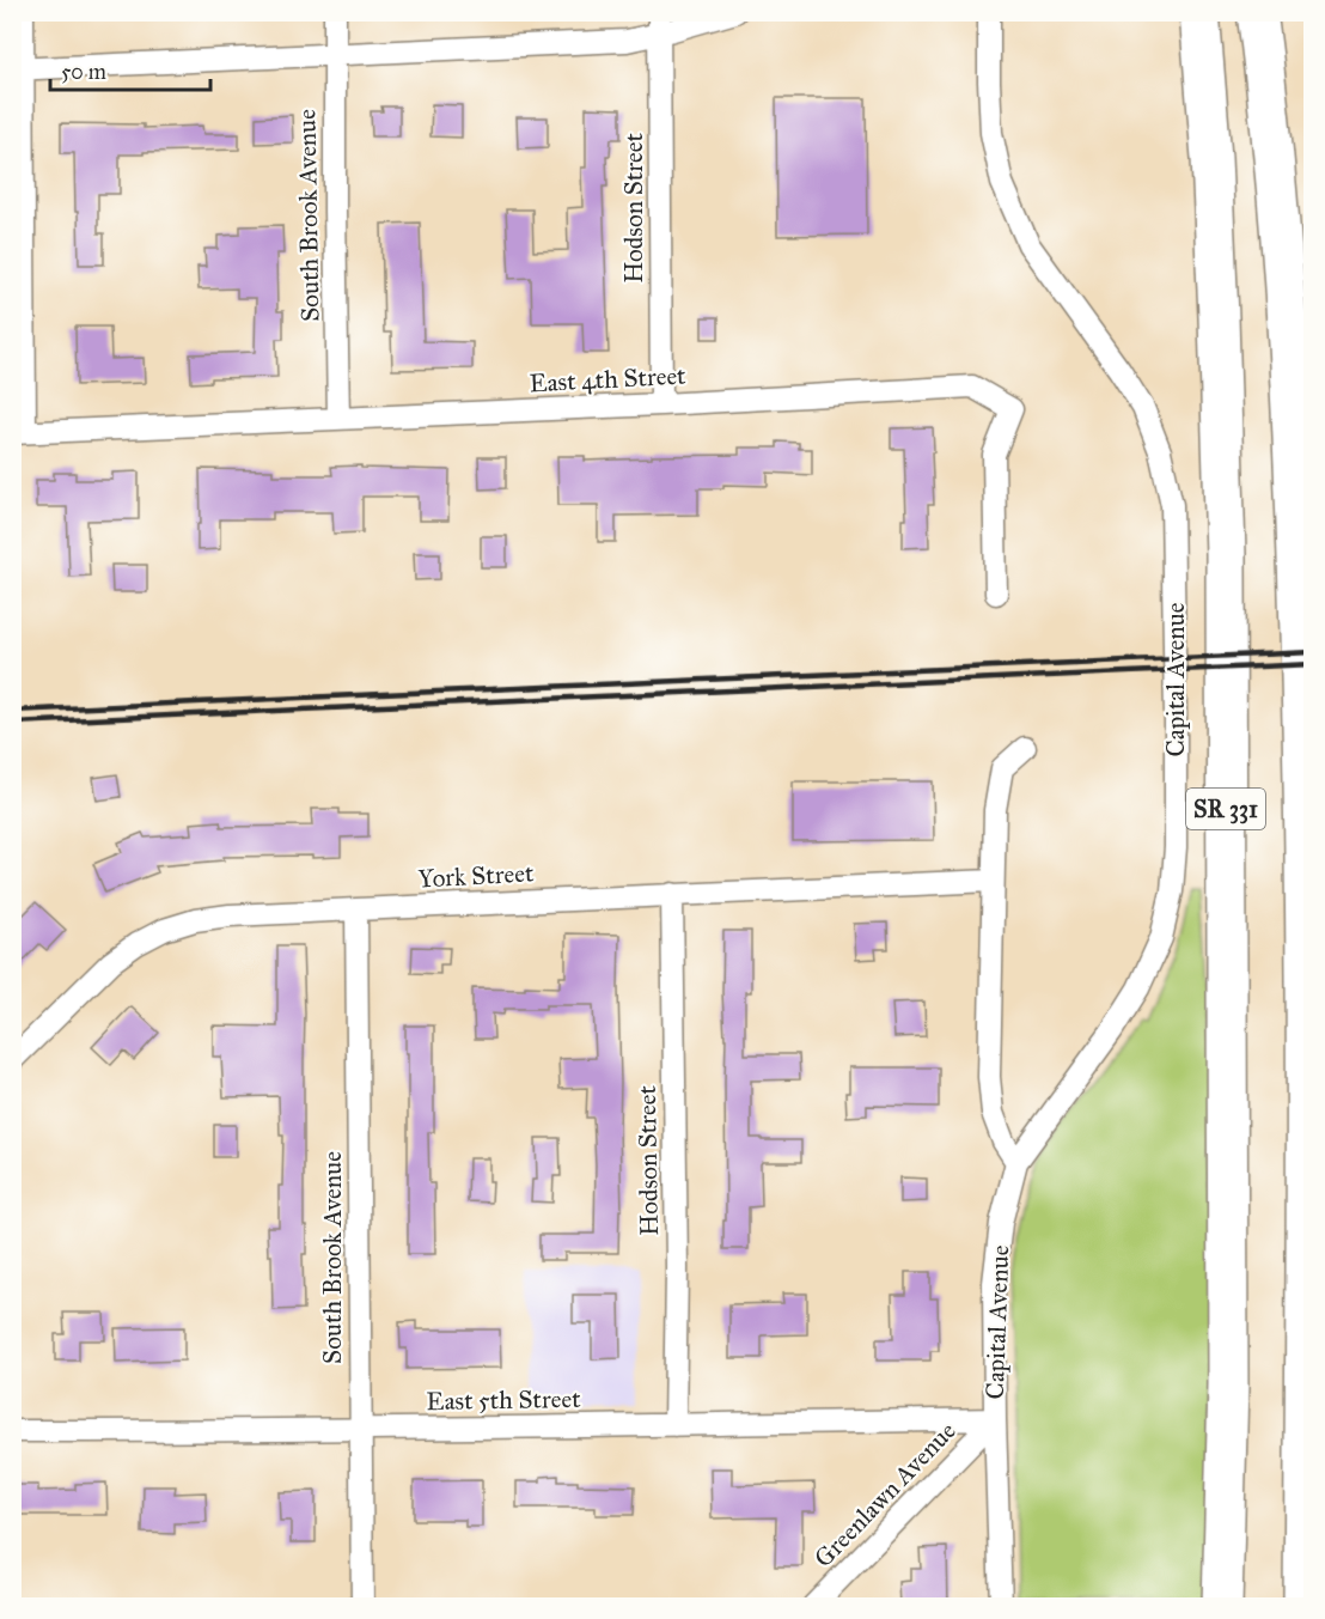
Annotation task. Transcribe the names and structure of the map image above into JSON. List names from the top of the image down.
{
  "streets": {
    "highway": ["Capital Avenue", "SR 331"],
    "street": [
      "Hodson Street",
      "South Brook Avenue",
      "East 4th Street",
      "York Street",
      "East 5th Street",
      "Greenlawn Avenue"
    ]
  },
  "crossings": [
    ["Hodson Street", "East 4th Street"],
    ["Hodson Street", "York Street"],
    ["Hodson Street", "East 5th Street"],
    ["South Brook Avenue", "East 4th Street"],
    ["South Brook Avenue", "York Street"],
    ["South Brook Avenue", "East 5th Street"],
    ["Capital Avenue", "East 5th Street"],
    ["Capital Avenue", "Greenlawn Avenue"],
    ["East 5th Street", "Greenlawn Avenue"]
  ],
  "scale_bar": "50 m"
}
